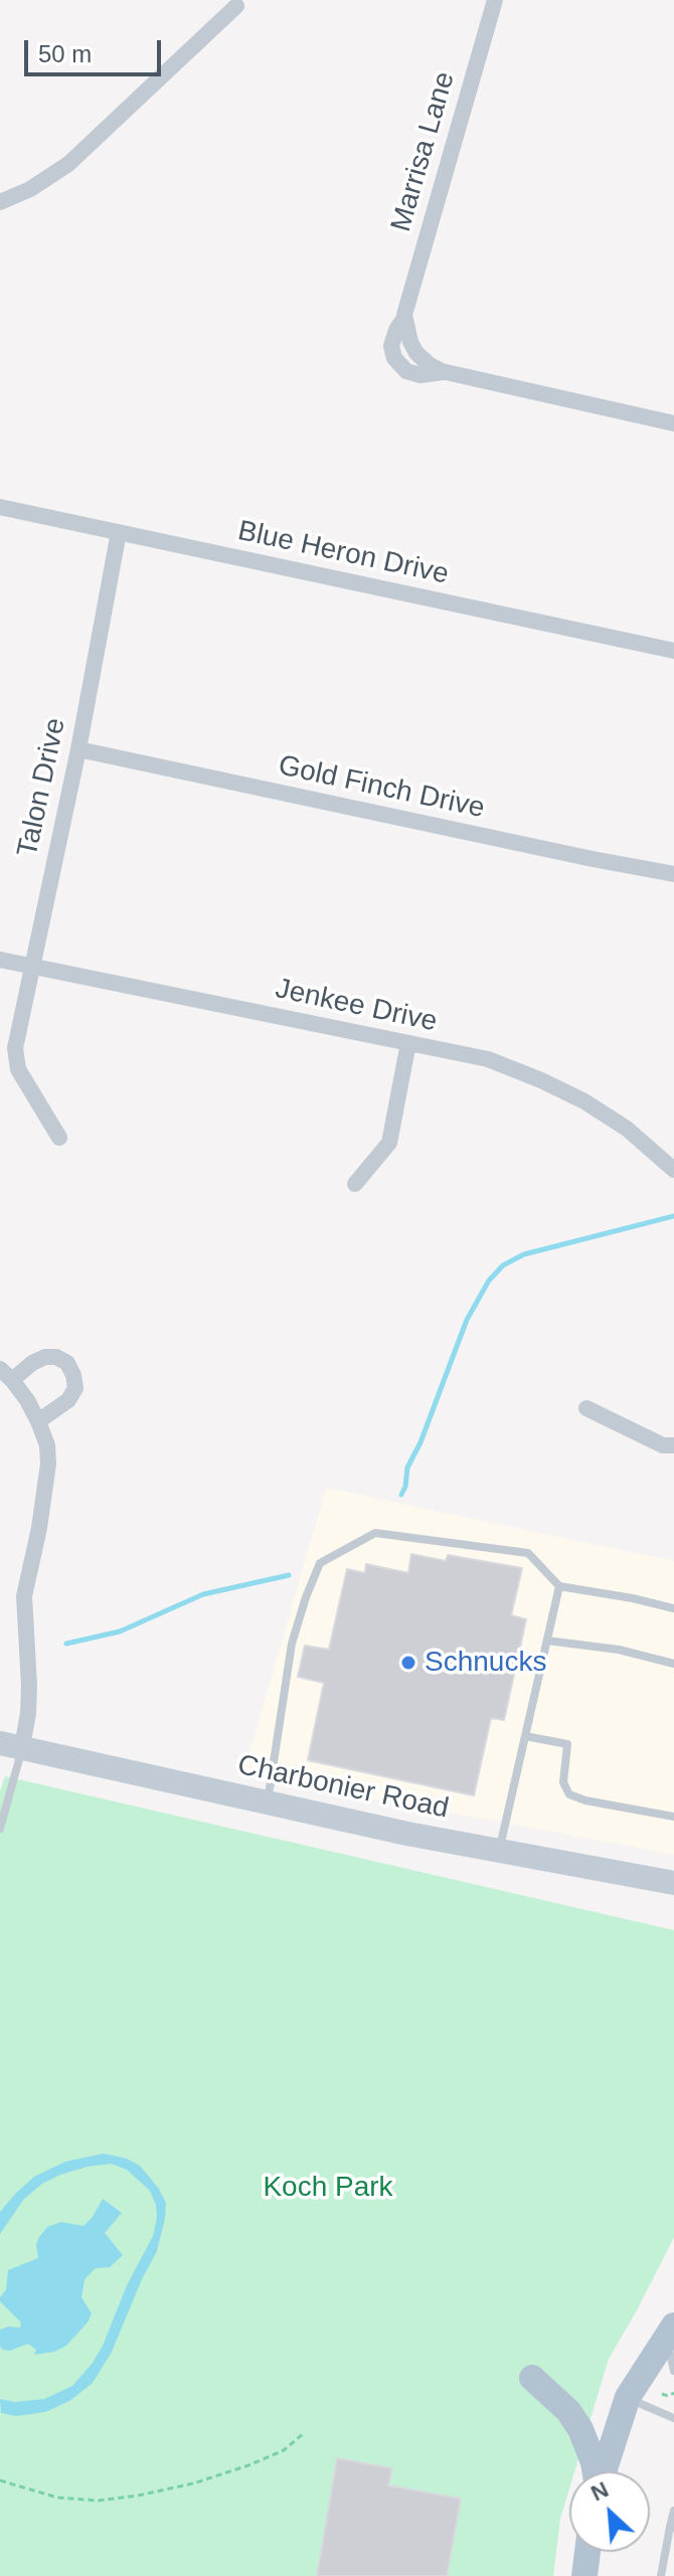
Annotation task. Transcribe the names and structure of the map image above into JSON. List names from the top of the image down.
{
  "streets": {
    "main road": ["Charbonier Road"],
    "street": [
      "Marrisa Lane",
      "Blue Heron Drive",
      "Talon Drive",
      "Gold Finch Drive",
      "Jenkee Drive"
    ]
  },
  "crossings": [
    ["Blue Heron Drive", "Talon Drive"],
    ["Talon Drive", "Gold Finch Drive"],
    ["Talon Drive", "Jenkee Drive"]
  ],
  "parks": ["Koch Park"],
  "places": ["Schnucks"],
  "scale_bar": "50 m",
  "north": "top left"
}
